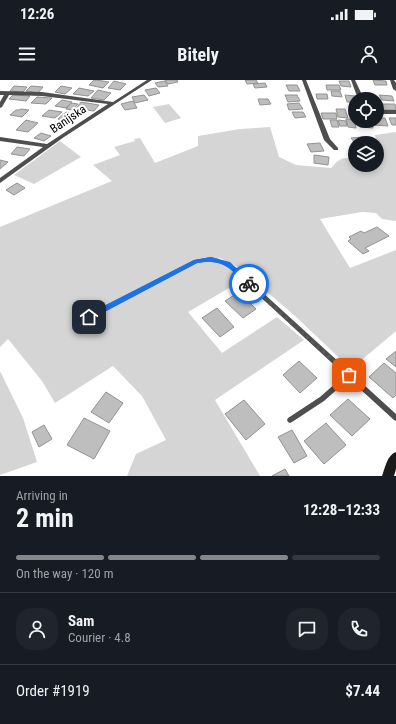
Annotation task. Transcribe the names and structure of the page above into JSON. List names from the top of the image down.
{
  "streets": {
    "street": ["Banijska"]
  },
  "page": {
    "status": "12:26",
    "header": "Bitely",
    "heading": ["2 min", "Arriving in", "12:28–12:33"],
    "panel": [
      "Sam",
      "Courier · 4.8",
      "Order #1919",
      "$7.44"
    ],
    "bar": "On the way · 120 m"
  }
}
